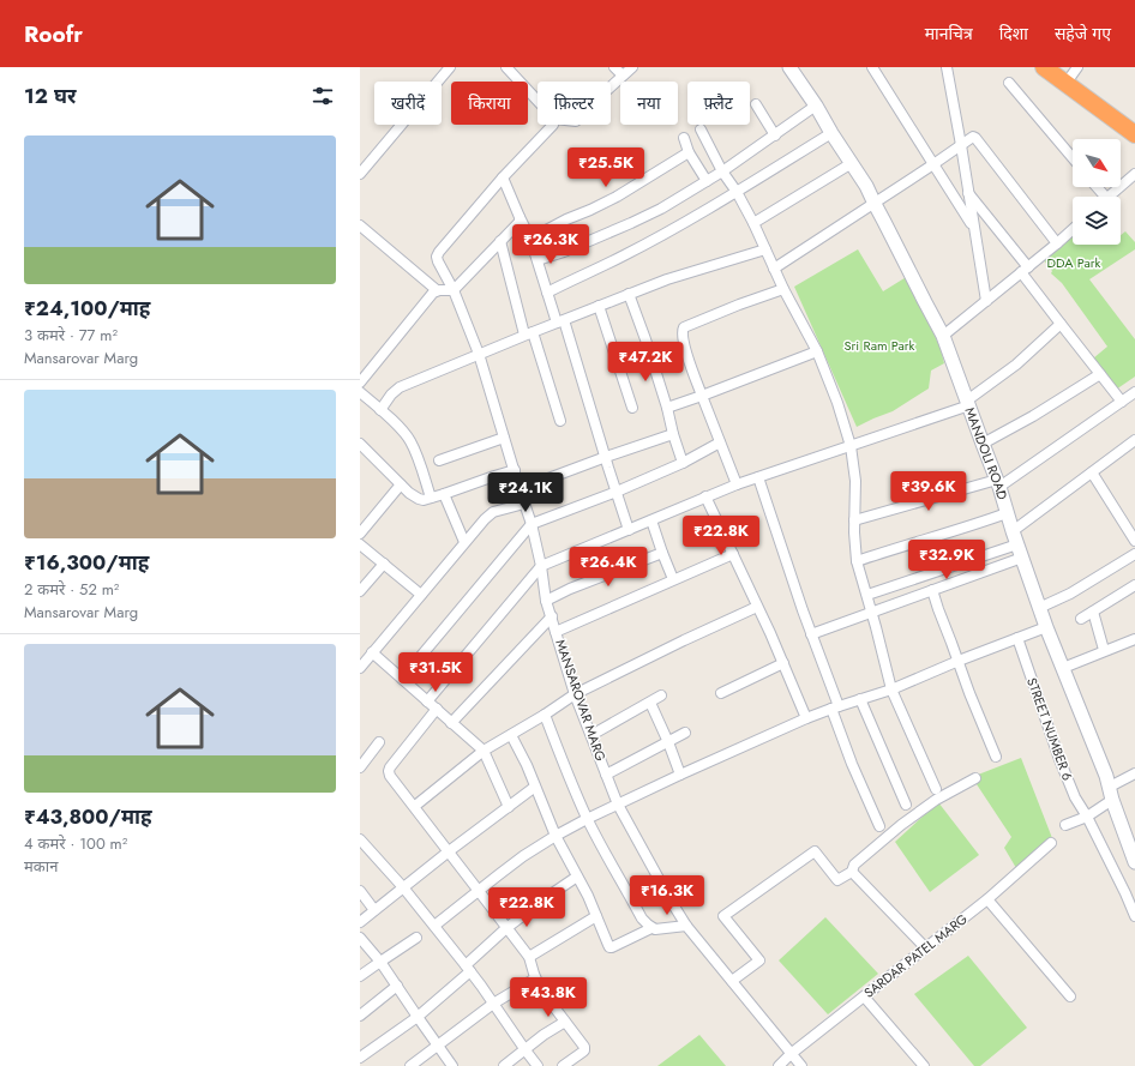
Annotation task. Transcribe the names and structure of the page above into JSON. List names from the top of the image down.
{
  "streets": {
    "street": [
      "MANDOLI ROAD",
      "MANSAROVAR MARG",
      "STREET NUMBER 6",
      "SARDAR PATEL MARG"
    ]
  },
  "crossings": [
    ["MANSAROVAR MARG", "SARDAR PATEL MARG"]
  ],
  "parks": ["DDA Park", "Sri Ram Park"],
  "north": "bottom right",
  "page": {
    "header": "Roofr",
    "nav": ["मानचित्र", "दिशा", "सहेजे गए"],
    "heading": "12 घर",
    "chip": [
      "खरीदें",
      "किराया",
      "फ़िल्टर",
      "नया",
      "फ़्लैट"
    ],
    "list": [
      {
        "name": "₹24,100/माह",
        "note": "3 कमरे · 77 m² · Mansarovar Marg"
      },
      {
        "name": "₹16,300/माह",
        "note": "2 कमरे · 52 m² · Mansarovar Marg"
      },
      {
        "name": "₹43,800/माह",
        "note": "4 कमरे · 100 m² · मकान"
      }
    ],
    "price": [
      "₹25.5K",
      "₹26.3K",
      "₹47.2K",
      "₹39.6K",
      "₹24.1K",
      "₹22.8K",
      "₹32.9K",
      "₹26.4K",
      "₹31.5K",
      "₹16.3K",
      "₹22.8K",
      "₹43.8K"
    ]
  }
}
